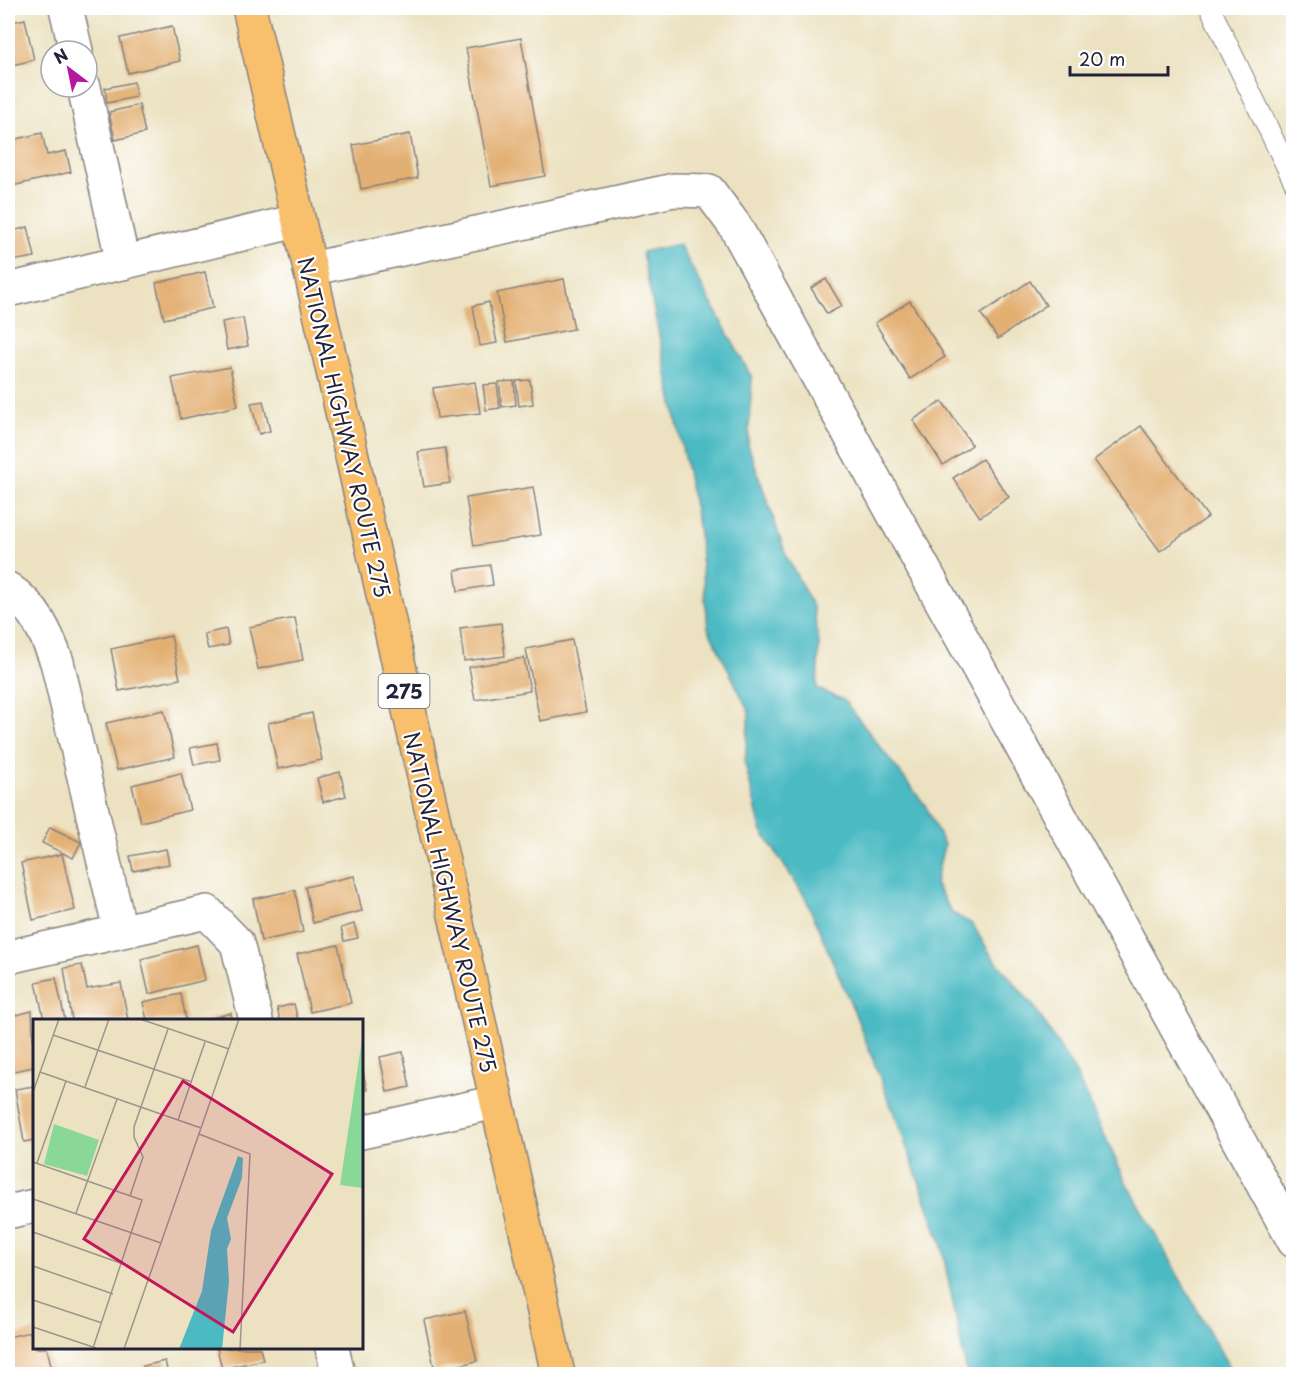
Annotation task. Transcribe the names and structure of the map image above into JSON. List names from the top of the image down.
{
  "streets": {
    "highway": ["NATIONAL HIGHWAY ROUTE 275", "275"]
  },
  "scale_bar": "20 m",
  "north": "top left"
}
